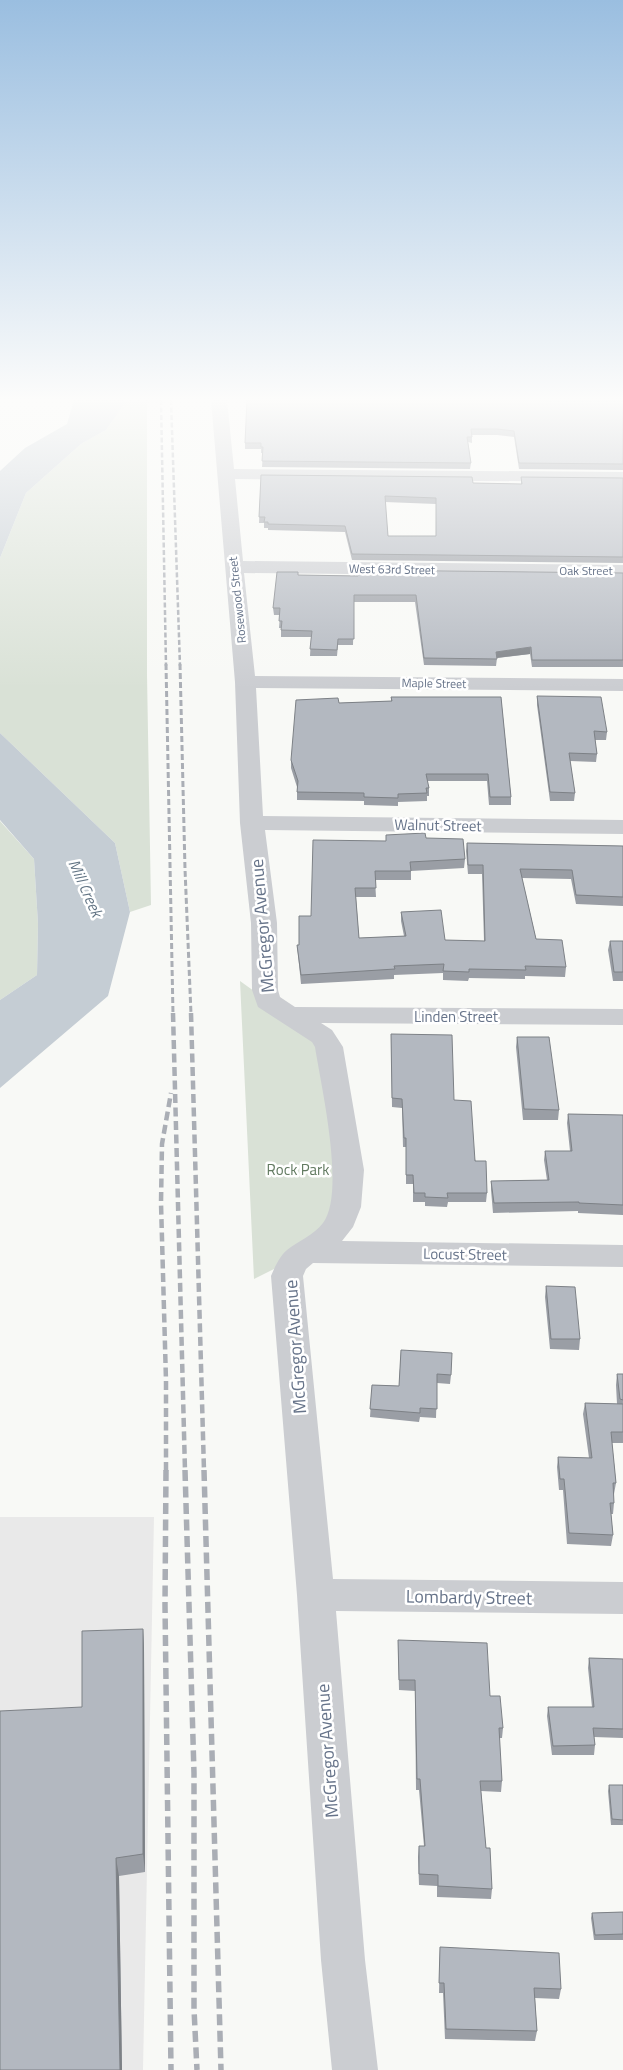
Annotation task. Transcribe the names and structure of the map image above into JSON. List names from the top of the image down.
{
  "streets": {
    "street": [
      "West 63rd Street",
      "Oak Street",
      "Rosewood Street",
      "Maple Street",
      "Walnut Street",
      "McGregor Avenue",
      "Linden Street",
      "Locust Street",
      "Lombardy Street"
    ]
  },
  "crossings": [
    ["West 63rd Street", "Oak Street"],
    ["West 63rd Street", "Rosewood Street"],
    ["Rosewood Street", "Maple Street"],
    ["Rosewood Street", "McGregor Avenue"],
    ["Maple Street", "McGregor Avenue"],
    ["Walnut Street", "McGregor Avenue"],
    ["McGregor Avenue", "Linden Street"],
    ["McGregor Avenue", "Locust Street"],
    ["McGregor Avenue", "Lombardy Street"]
  ],
  "water": ["Mill Creek"],
  "parks": ["Rock Park"]
}
